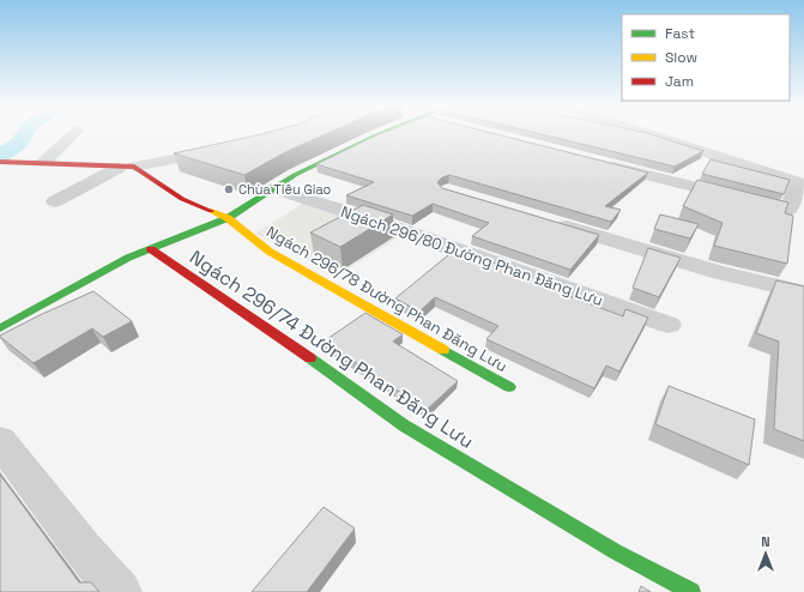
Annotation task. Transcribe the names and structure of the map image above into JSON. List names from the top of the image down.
{
  "streets": {
    "street": ["Ngách 296/80 Đường Phan Đăng Lưu", "Ngách 296/78 Đường Phan Đăng Lưu", "Ngách 296/74 Đường Phan Đăng Lưu"]
  },
  "places": ["Chùa Tiêu Giao"],
  "legend": ["Fast", "Slow", "Jam"],
  "north": "top"
}
